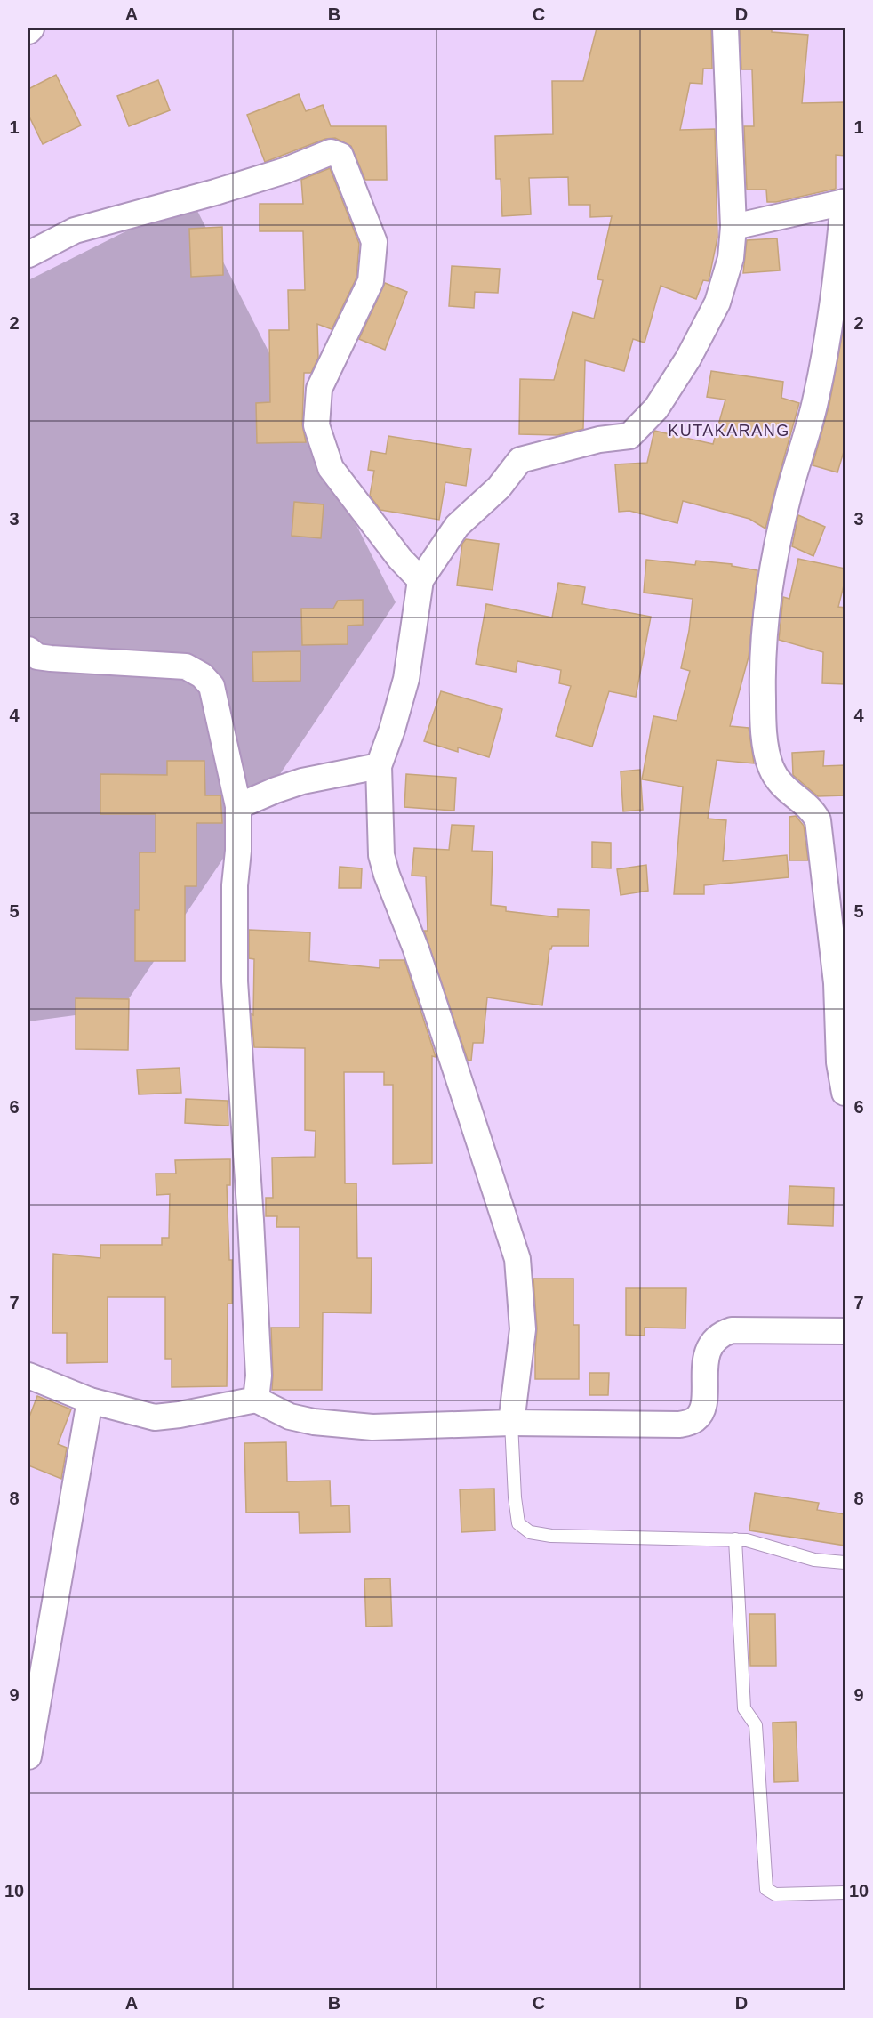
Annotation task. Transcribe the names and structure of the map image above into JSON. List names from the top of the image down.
{
  "districts": ["KUTAKARANG"],
  "grid": {
    "columns": [
      "A",
      "B",
      "C",
      "D"
    ],
    "rows": [
      "1",
      "2",
      "3",
      "4",
      "5",
      "6",
      "7",
      "8",
      "9",
      "10"
    ]
  }
}
